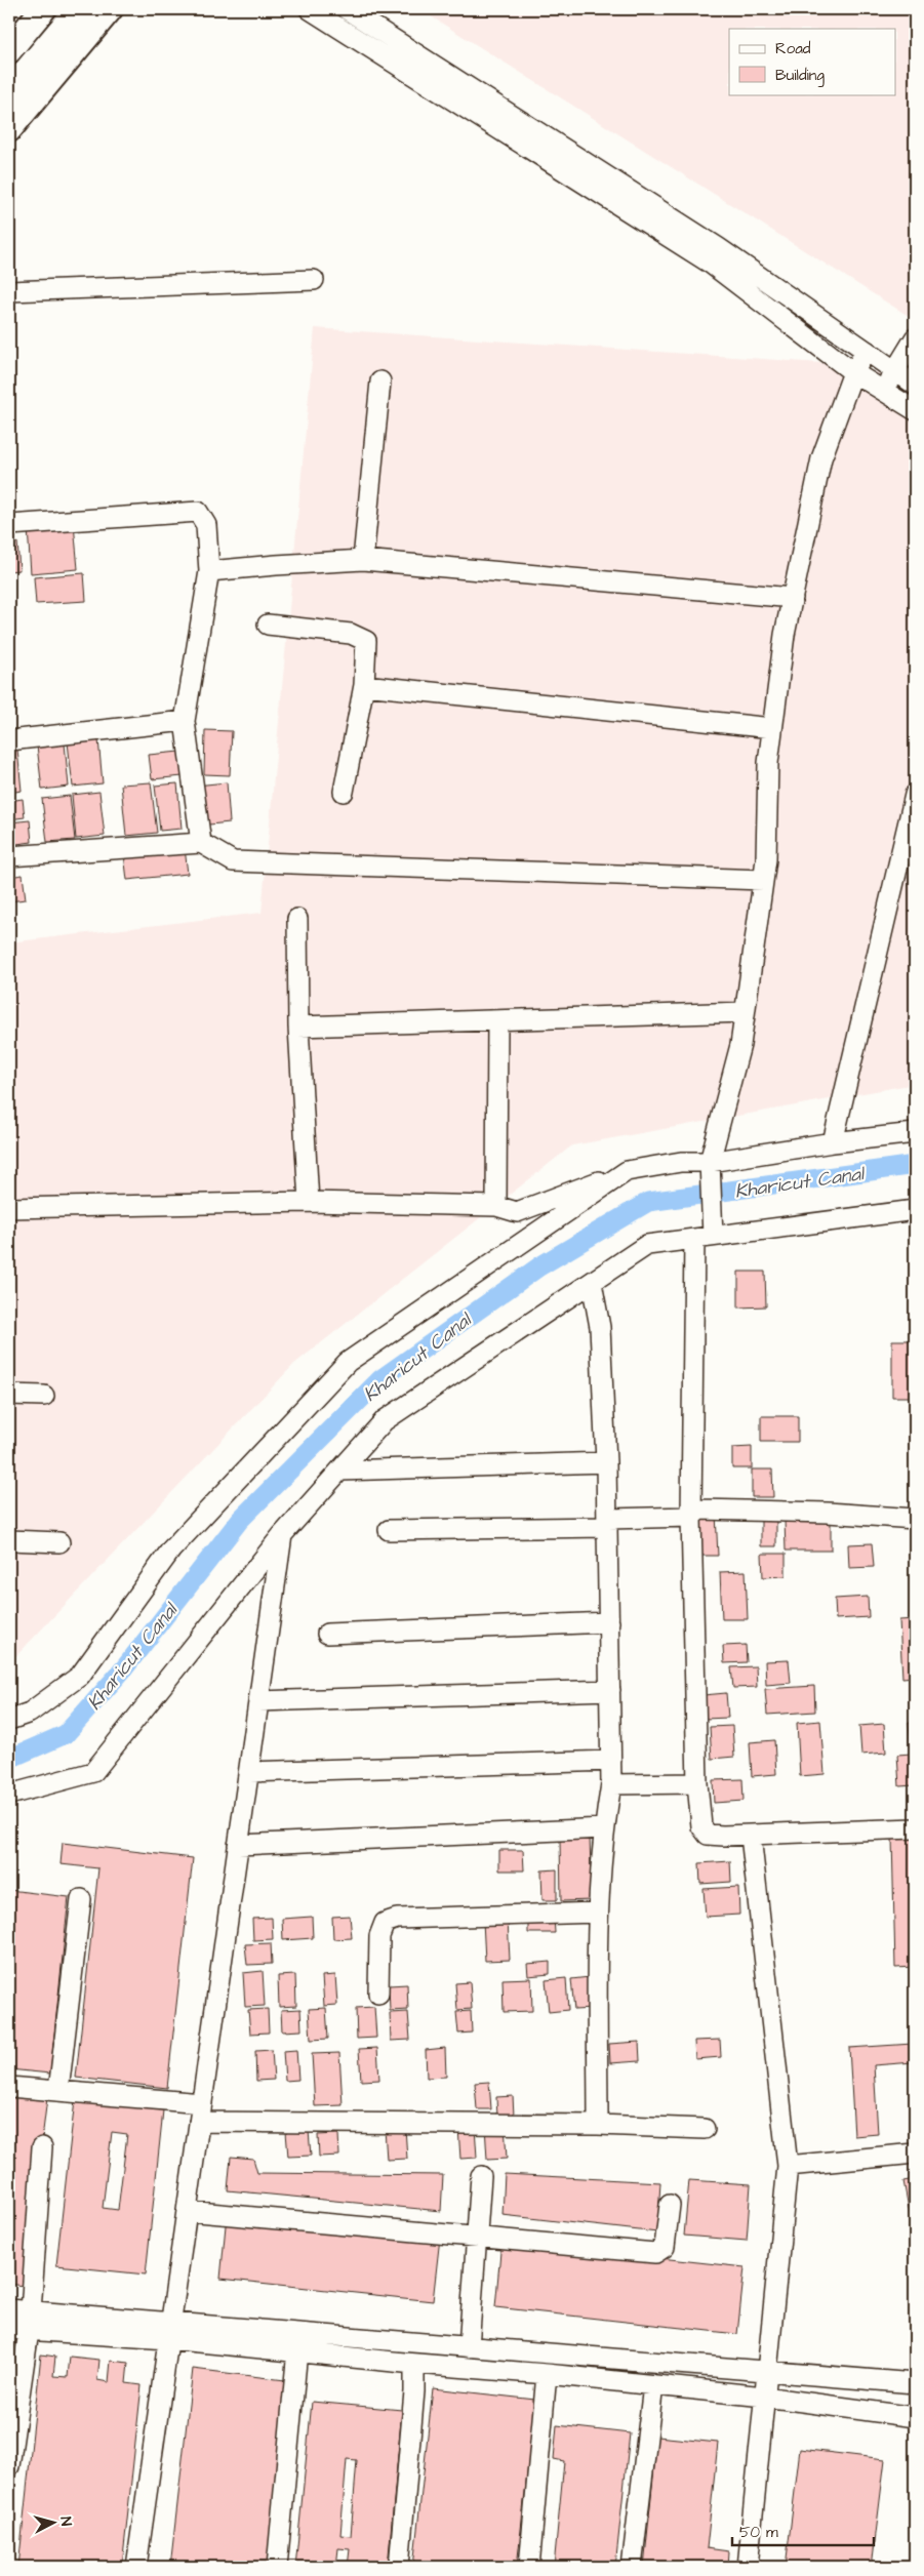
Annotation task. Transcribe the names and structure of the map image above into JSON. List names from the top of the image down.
{
  "water": ["Kharicut Canal"],
  "legend": ["Road", "Building"],
  "scale_bar": "50 m",
  "north": "right"
}
